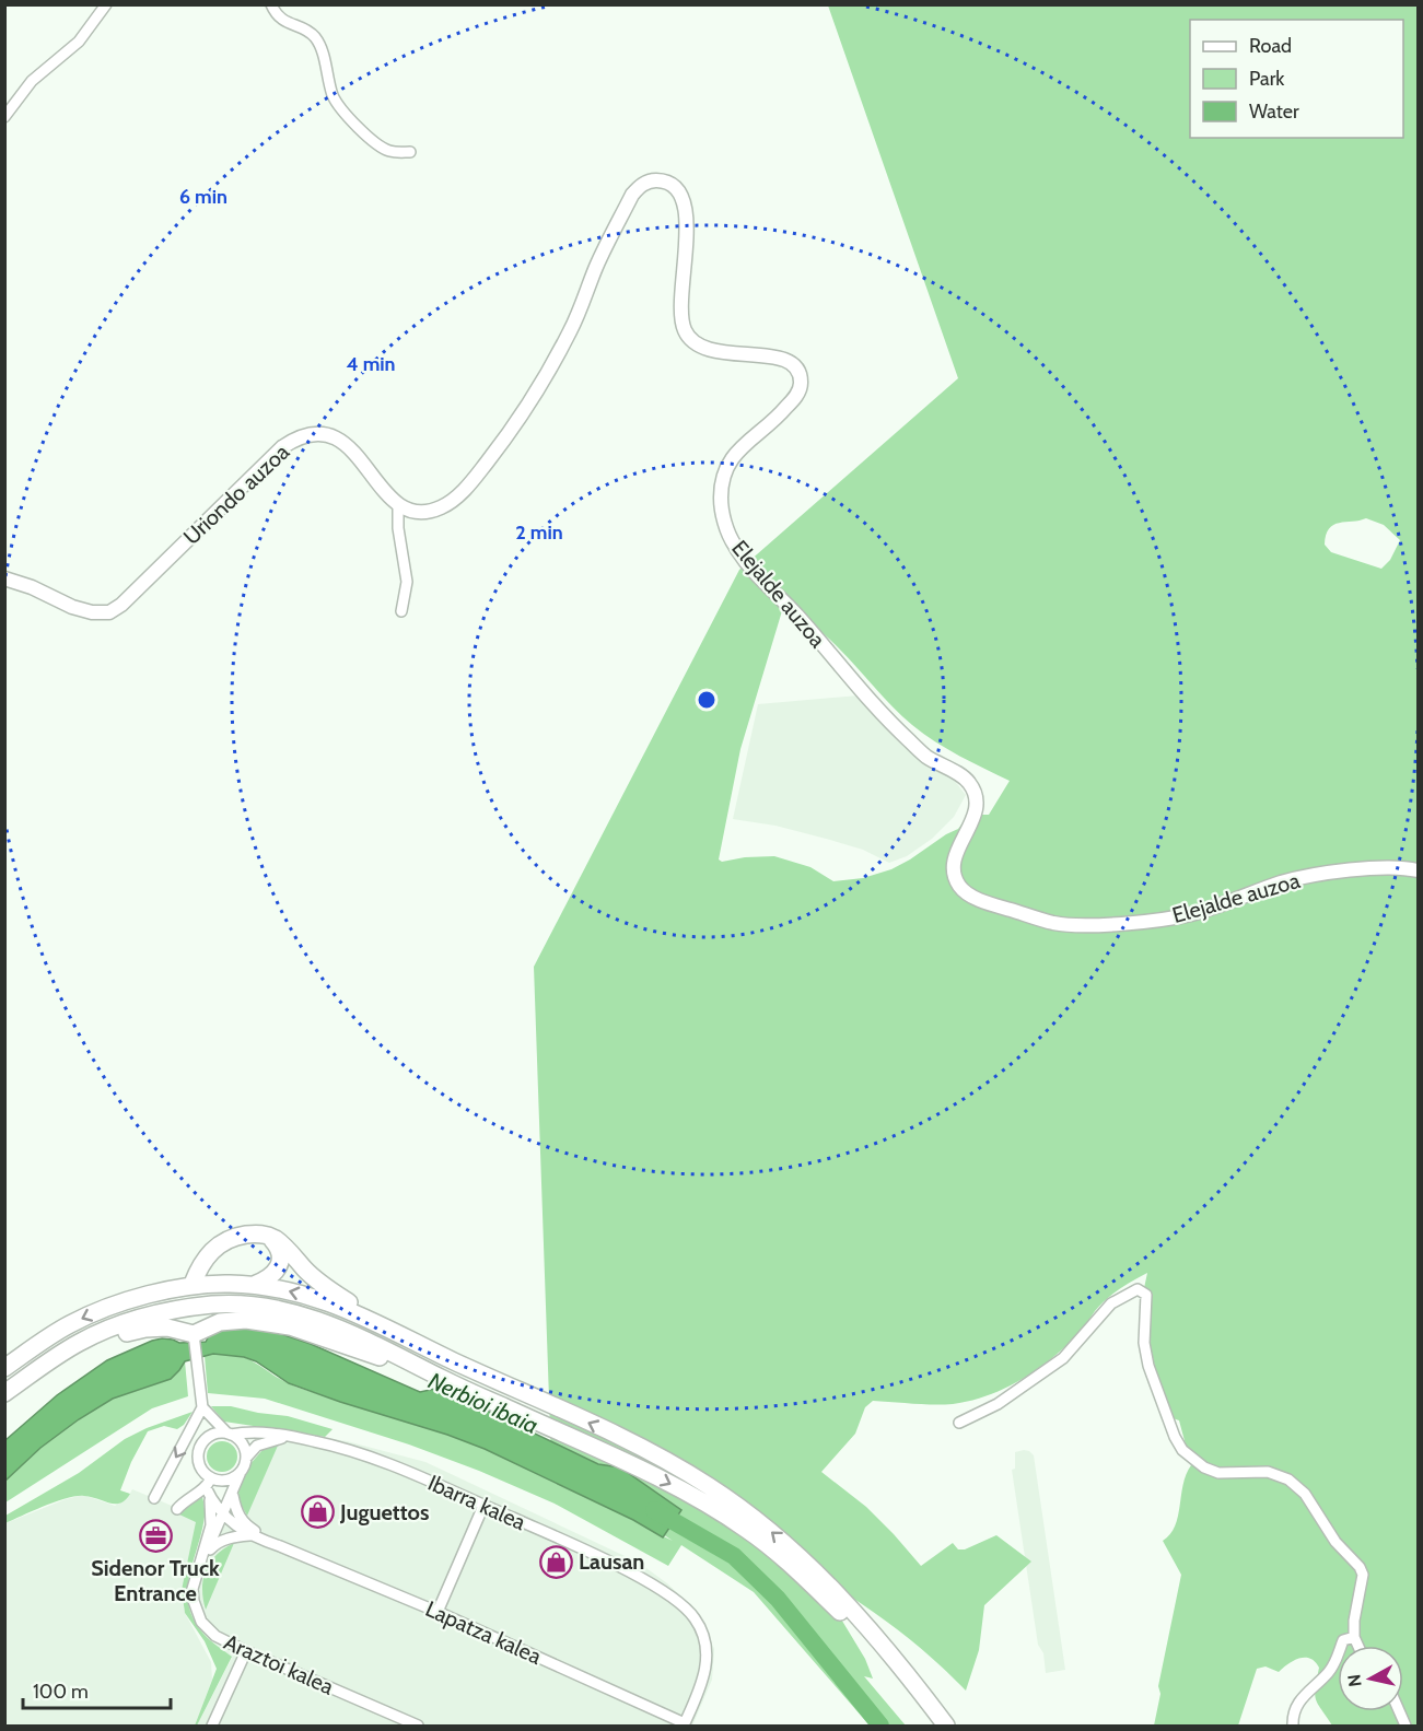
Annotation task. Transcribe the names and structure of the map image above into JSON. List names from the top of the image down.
{
  "streets": {
    "street": [
      "Uriondo auzoa",
      "Elejalde auzoa",
      "Ibarra kalea",
      "Lapatza kalea",
      "Araztoi kalea"
    ]
  },
  "crossings": [
    ["Uriondo auzoa", "Elejalde auzoa"],
    ["Ibarra kalea", "Lapatza kalea"]
  ],
  "water": ["Nerbioi ibaia"],
  "places": {
    "shop": ["Juguettos", "Lausan"],
    "office": ["Sidenor Truck Entrance"]
  },
  "legend": ["Road", "Park", "Water"],
  "scale_bar": "100 m",
  "north": "left",
  "rings": ["6 min", "4 min", "2 min"]
}
